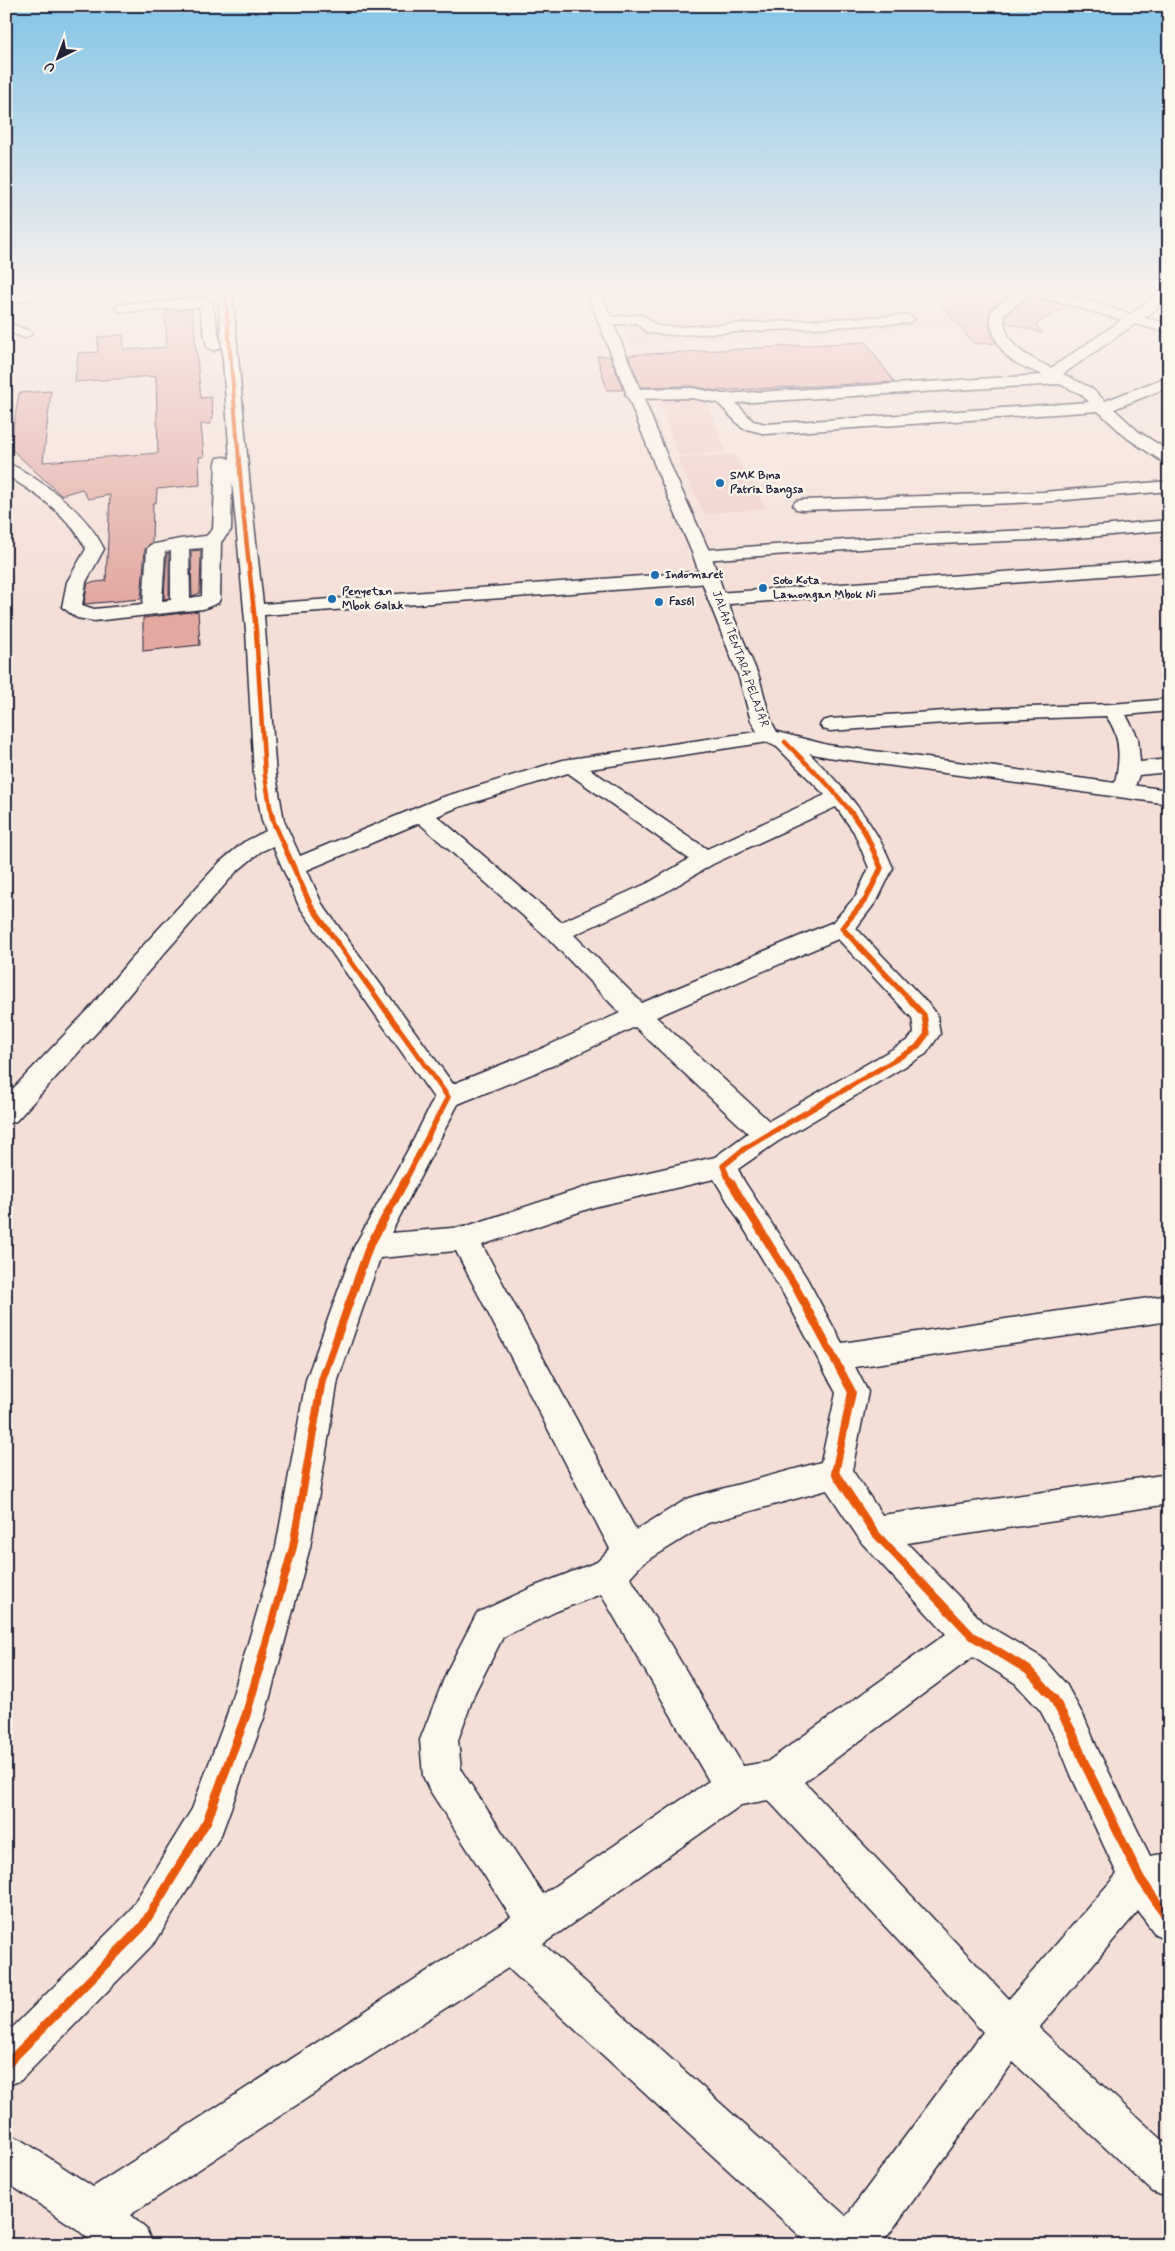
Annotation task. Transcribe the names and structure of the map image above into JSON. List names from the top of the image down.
{
  "streets": {
    "street": ["JALAN TENTARA PELAJAR"]
  },
  "places": [
    "SMK Bina Patria Bangsa",
    "Indomaret",
    "Soto Kota Lamongan Mbok Ni",
    "Penyetan Mbok Galak",
    "Fasól"
  ],
  "north": "bottom left"
}
